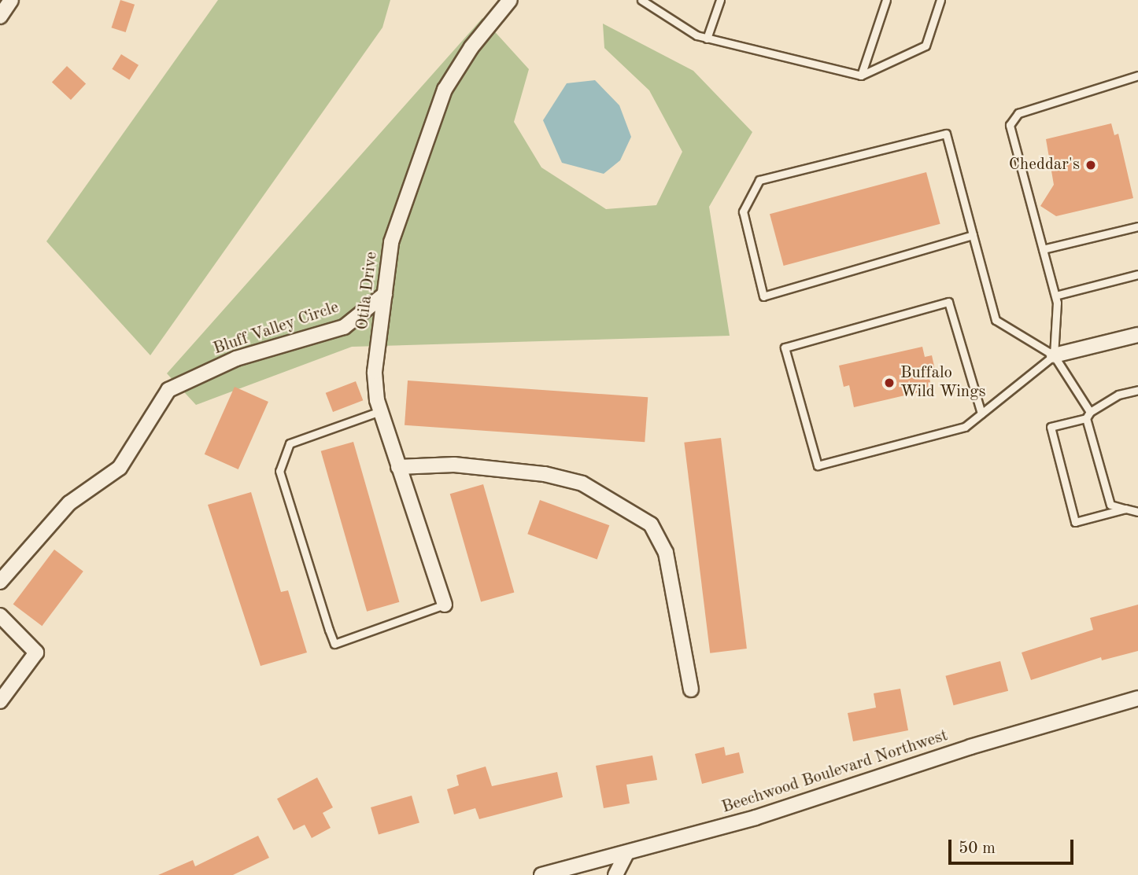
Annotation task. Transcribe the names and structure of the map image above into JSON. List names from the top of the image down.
{
  "streets": {
    "street": ["Otila Drive", "Bluff Valley Circle", "Beechwood Boulevard Northwest"]
  },
  "crossings": [
    ["Otila Drive", "Bluff Valley Circle"]
  ],
  "places": ["Cheddar's", "Buffalo Wild Wings"],
  "scale_bar": "50 m"
}
